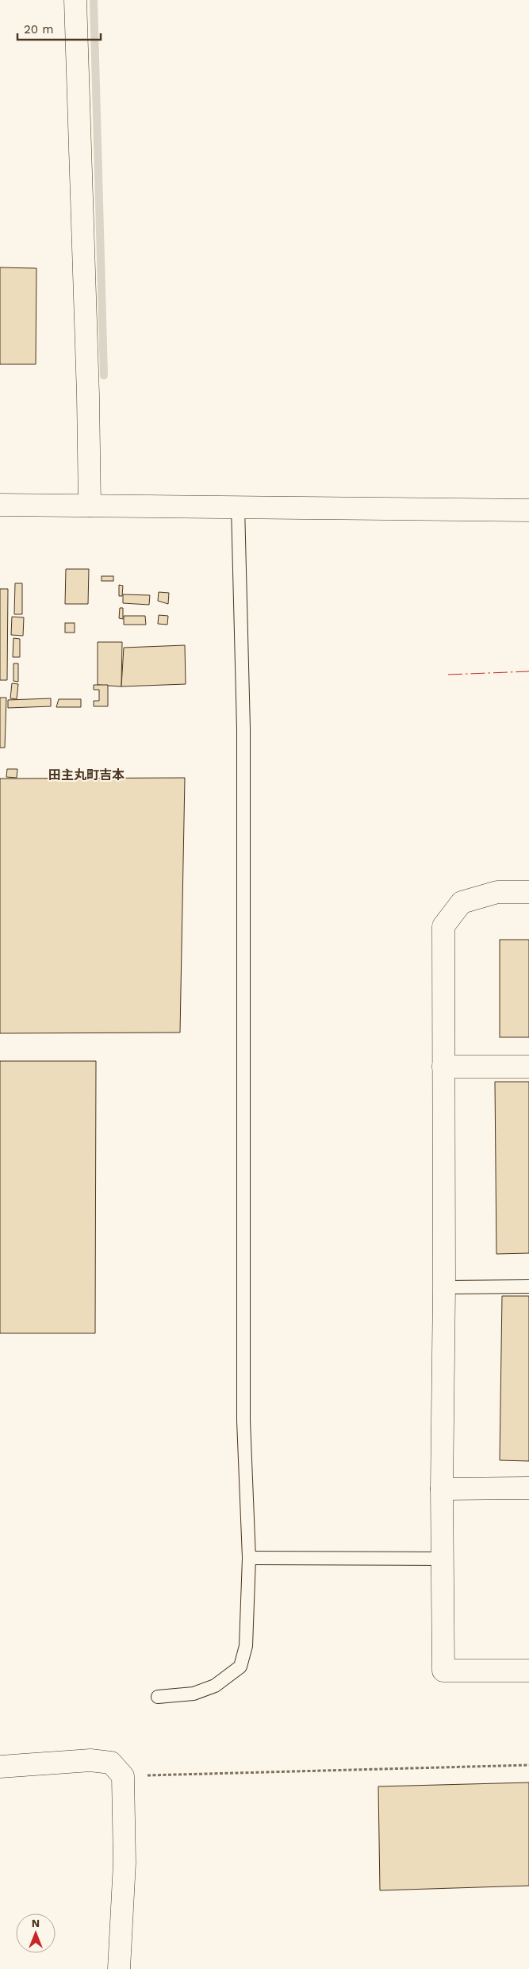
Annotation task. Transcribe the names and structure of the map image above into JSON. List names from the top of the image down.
{
  "districts": ["田主丸町吉本"],
  "scale_bar": "20 m",
  "north": "top"
}
